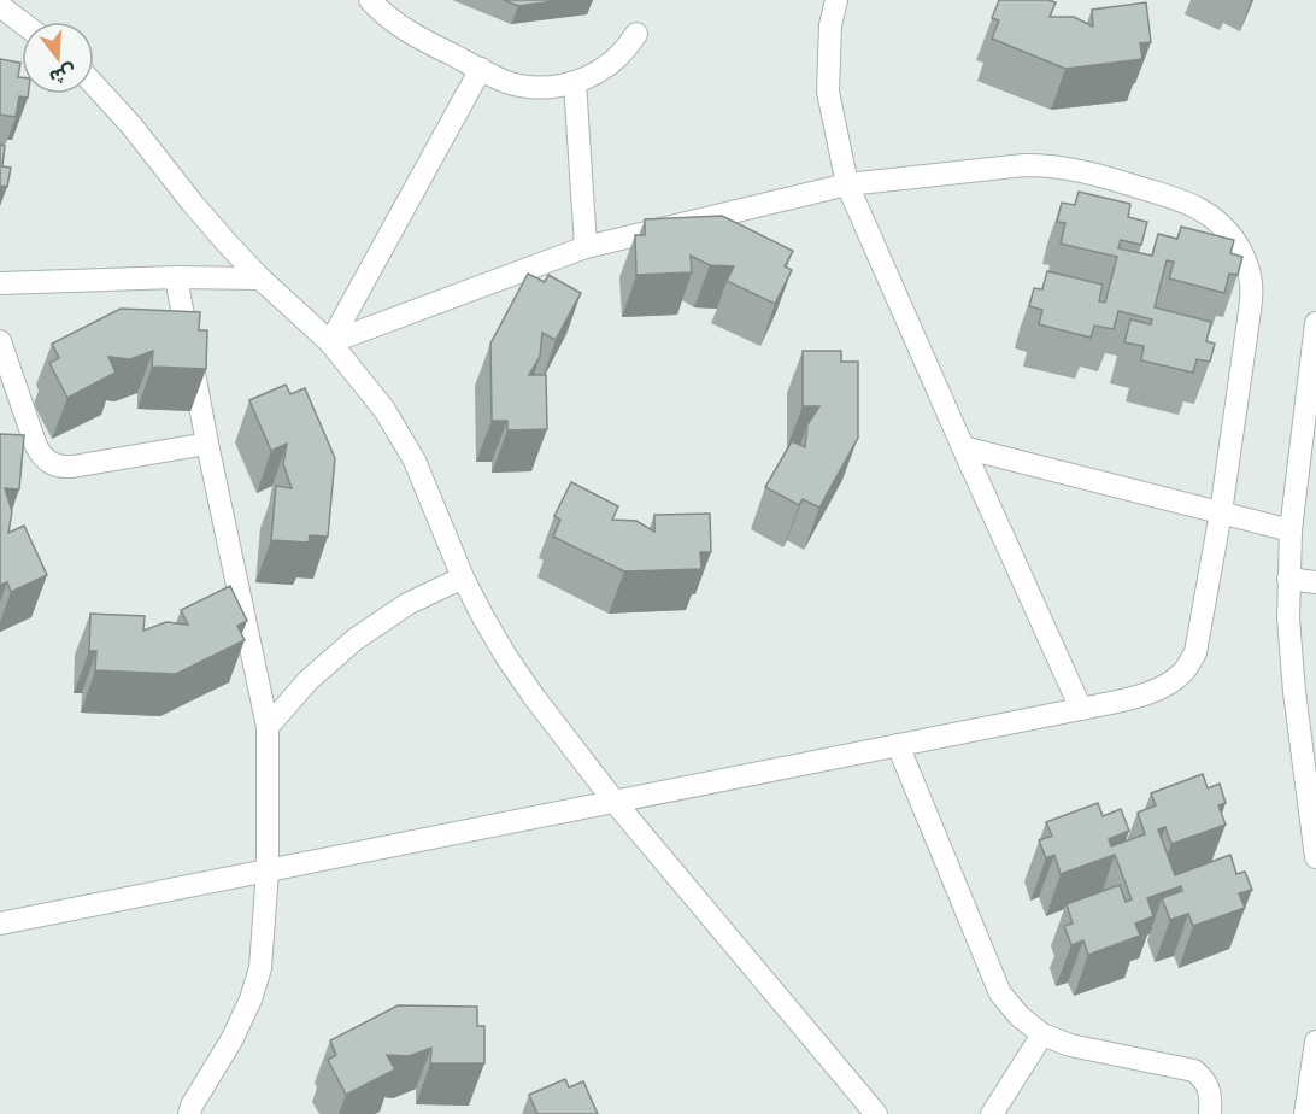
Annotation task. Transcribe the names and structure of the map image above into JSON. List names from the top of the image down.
{
  "north": "bottom"
}
